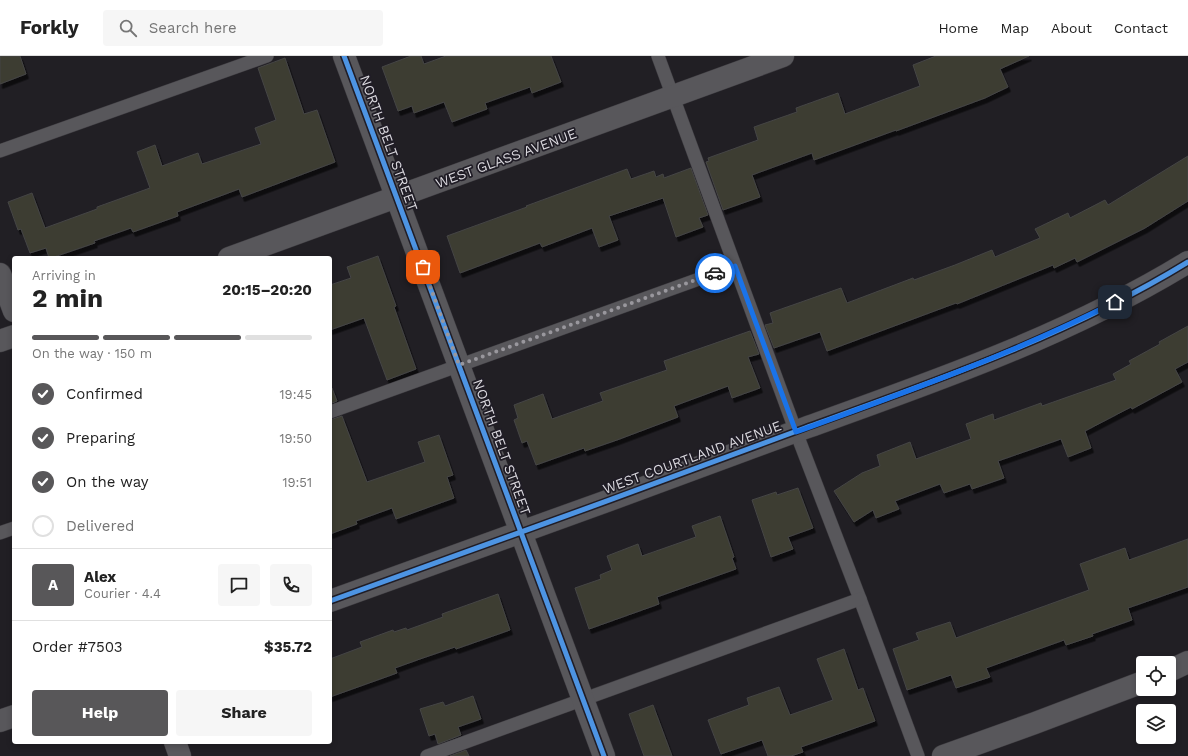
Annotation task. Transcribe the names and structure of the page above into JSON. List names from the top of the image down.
{
  "streets": {
    "street": ["NORTH BELT STREET", "WEST GLASS AVENUE", "WEST COURTLAND AVENUE"]
  },
  "crossings": [
    ["NORTH BELT STREET", "WEST GLASS AVENUE"],
    ["NORTH BELT STREET", "WEST COURTLAND AVENUE"]
  ],
  "page": {
    "header": "Forkly",
    "search": "Search here",
    "nav": [
      "Home",
      "Map",
      "About",
      "Contact"
    ],
    "heading": ["2 min", "Arriving in", "20:15–20:20"],
    "panel": [
      "Alex",
      "Courier · 4.4",
      "Order #7503",
      "$35.72"
    ],
    "bar": "On the way · 150 m",
    "list": [
      ["Confirmed", "19:45"],
      ["Preparing", "19:50"],
      ["On the way", "19:51"],
      "Delivered"
    ],
    "round": "A",
    "buttons": ["Help", "Share"]
  }
}
